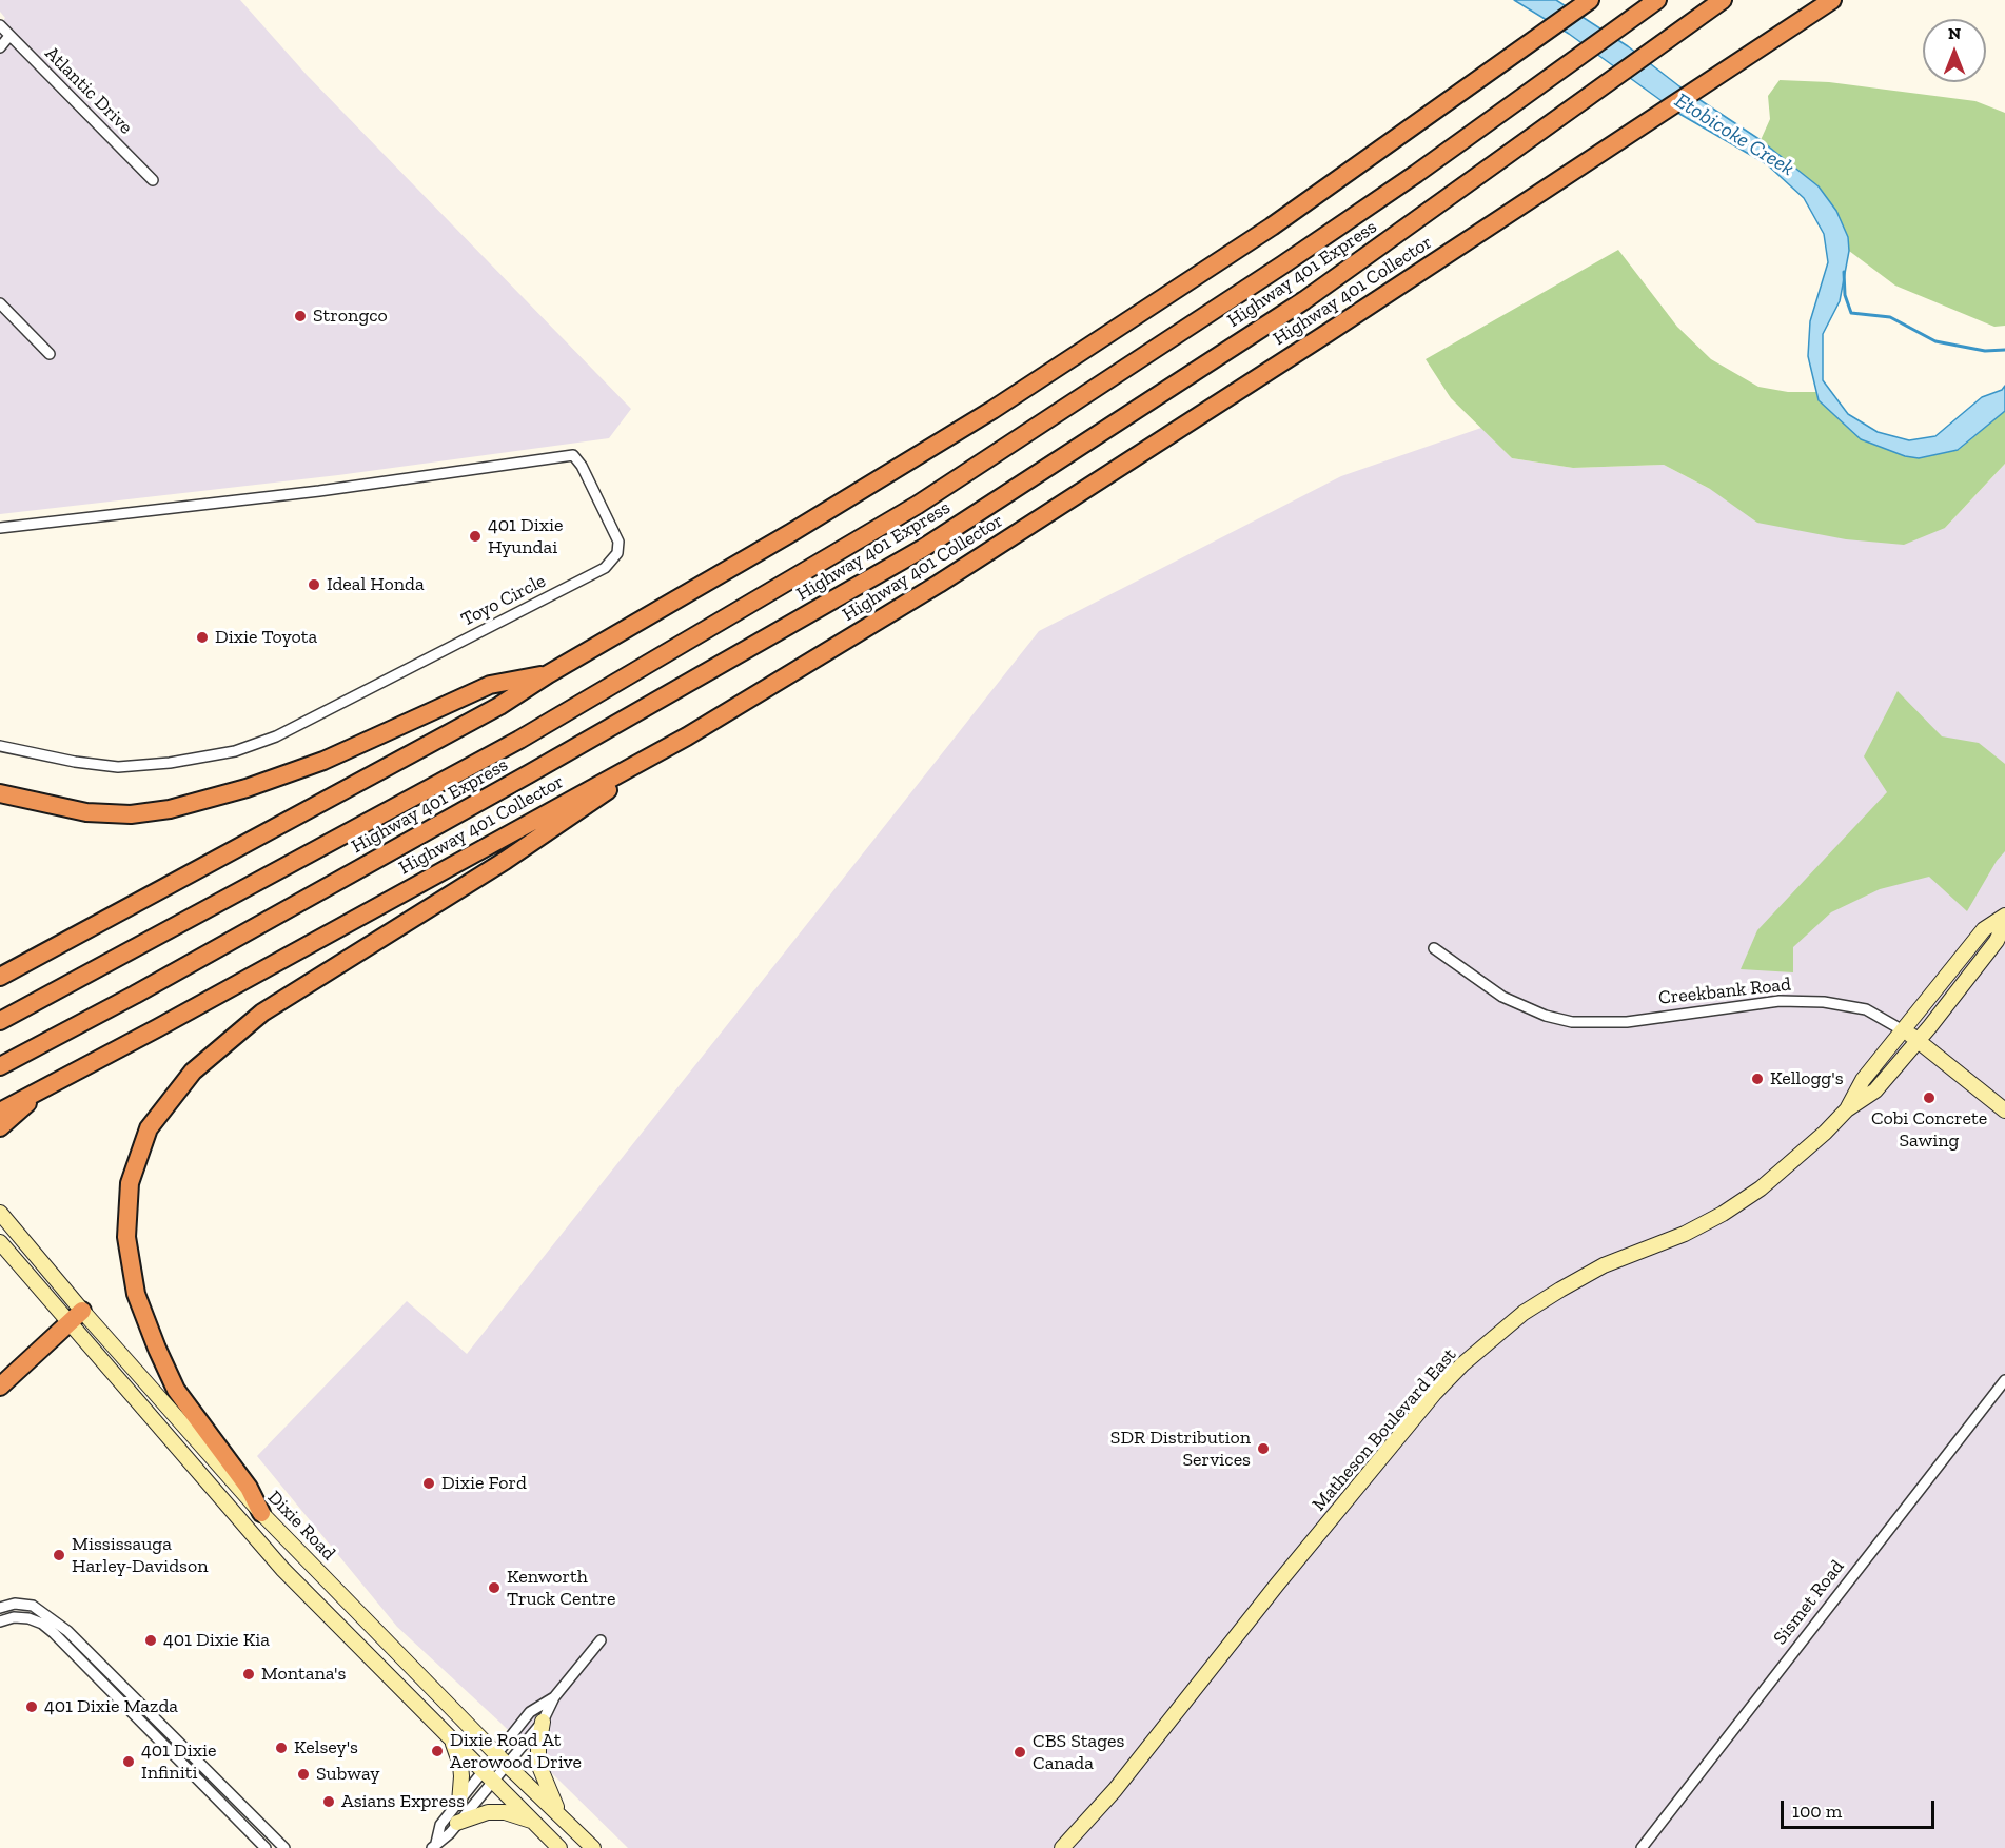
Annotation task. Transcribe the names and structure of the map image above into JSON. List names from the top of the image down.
{
  "streets": {
    "highway": ["Highway 401 Express", "Highway 401 Collector"],
    "main road": ["Creekbank Road", "Matheson Boulevard East", "Dixie Road"],
    "street": ["Atlantic Drive", "Toyo Circle", "Sismet Road"]
  },
  "crossings": [
    ["Creekbank Road", "Matheson Boulevard East"]
  ],
  "water": ["Etobicoke Creek"],
  "places": [
    "Strongco",
    "401 Dixie Hyundai",
    "Ideal Honda",
    "Dixie Toyota",
    "Kellogg's",
    "Cobi Concrete Sawing",
    "SDR Distribution Services",
    "Dixie Ford",
    "Mississauga Harley-Davidson",
    "Kenworth Truck Centre",
    "401 Dixie Kia",
    "Montana's",
    "401 Dixie Mazda",
    "Kelsey's",
    "Dixie Road At Aerowood Drive",
    "CBS Stages Canada",
    "401 Dixie Infiniti",
    "Subway",
    "Asians Express"
  ],
  "scale_bar": "100 m",
  "north": "top"
}
